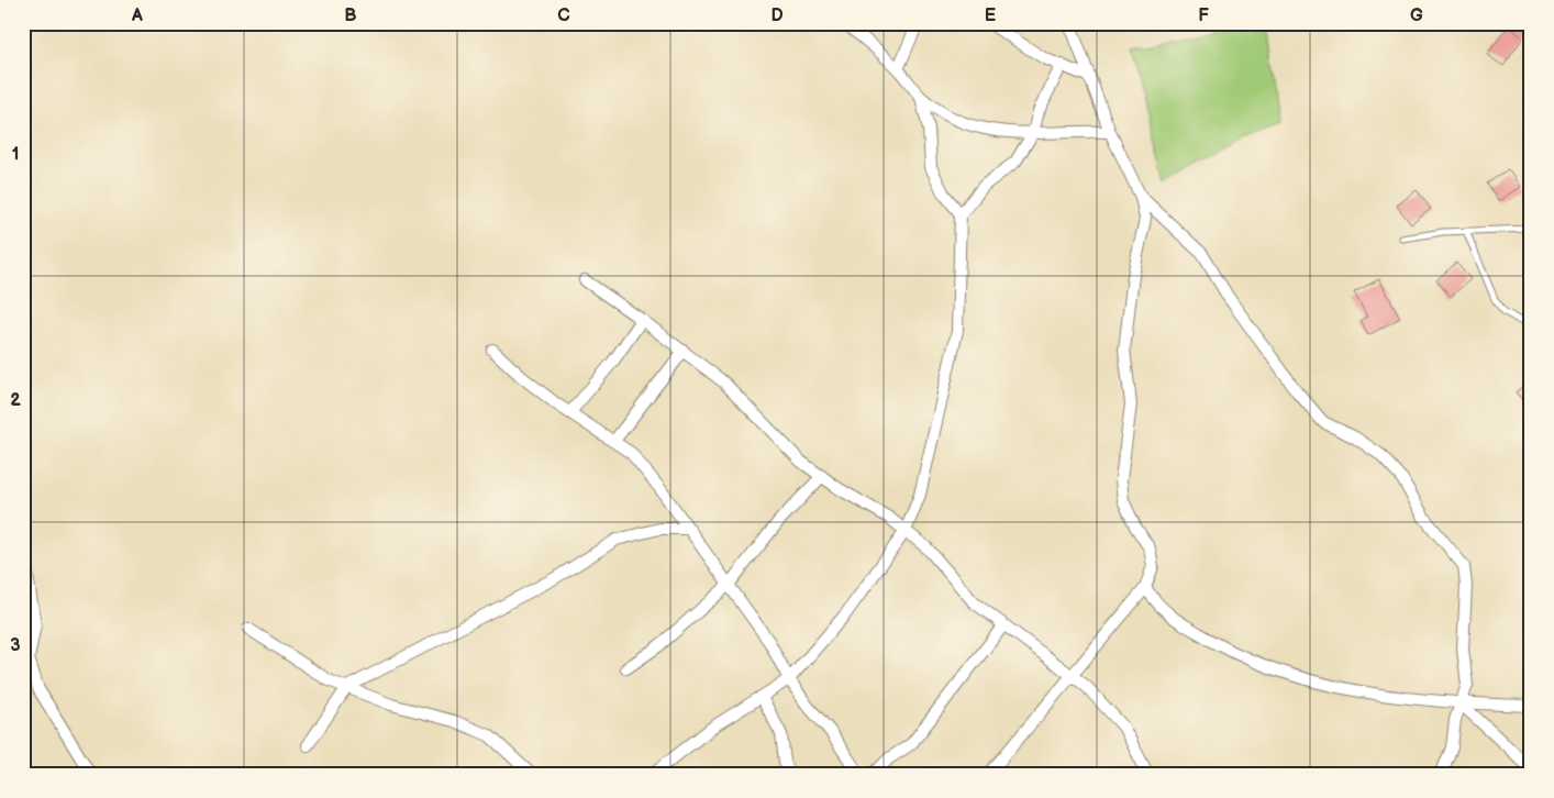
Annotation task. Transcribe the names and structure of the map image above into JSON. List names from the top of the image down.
{
  "grid": {
    "columns": [
      "A",
      "B",
      "C",
      "D",
      "E",
      "F",
      "G"
    ],
    "rows": ["1", "2", "3"]
  }
}
